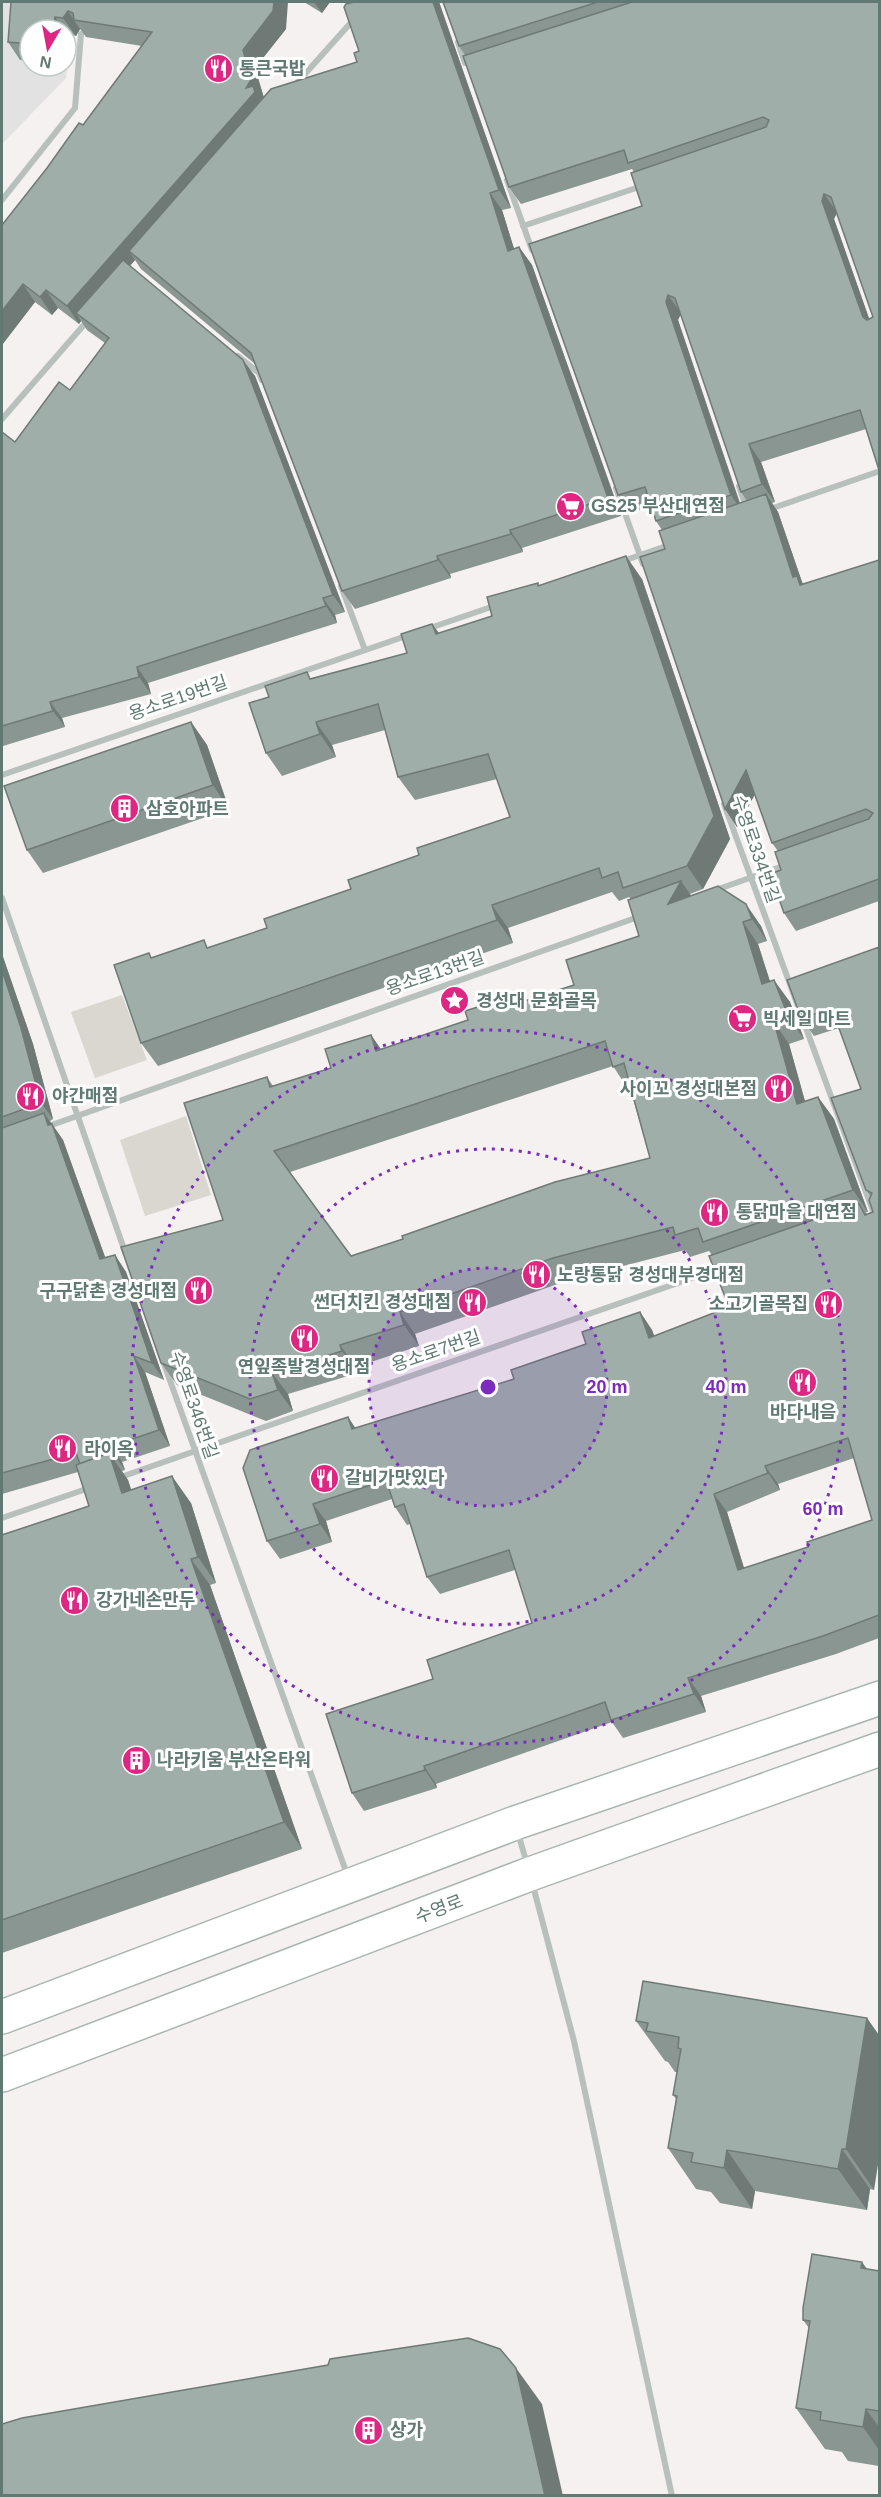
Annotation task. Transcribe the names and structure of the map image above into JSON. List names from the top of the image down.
{
  "streets": {
    "main road": ["수영로"],
    "street": [
      "용소로19번길",
      "수영로334번길",
      "용소로13번길",
      "용소로7번길",
      "수영로346번길"
    ]
  },
  "crossings": [
    ["용소로7번길", "수영로346번길"]
  ],
  "places": {
    "restaurant": [
      "통큰국밥",
      "사이꼬 경성대본점",
      "야간매점",
      "통닭마을 대연점",
      "노랑통닭 경성대부경대점",
      "구구닭촌 경성대점",
      "썬더치킨 경성대점",
      "소고기골목집",
      "연잎족발경성대점",
      "바다내음",
      "라이옥",
      "갈비가맛있다",
      "강가네손만두"
    ],
    "supermarket": ["GS25 부산대연점", "빅세일 마트"],
    "building": ["삼호아파트", "나라키움 부산온타워", "상가"],
    "place": ["경성대 문화골목"]
  },
  "north": "bottom",
  "rings": ["20 m", "40 m", "60 m"]
}
